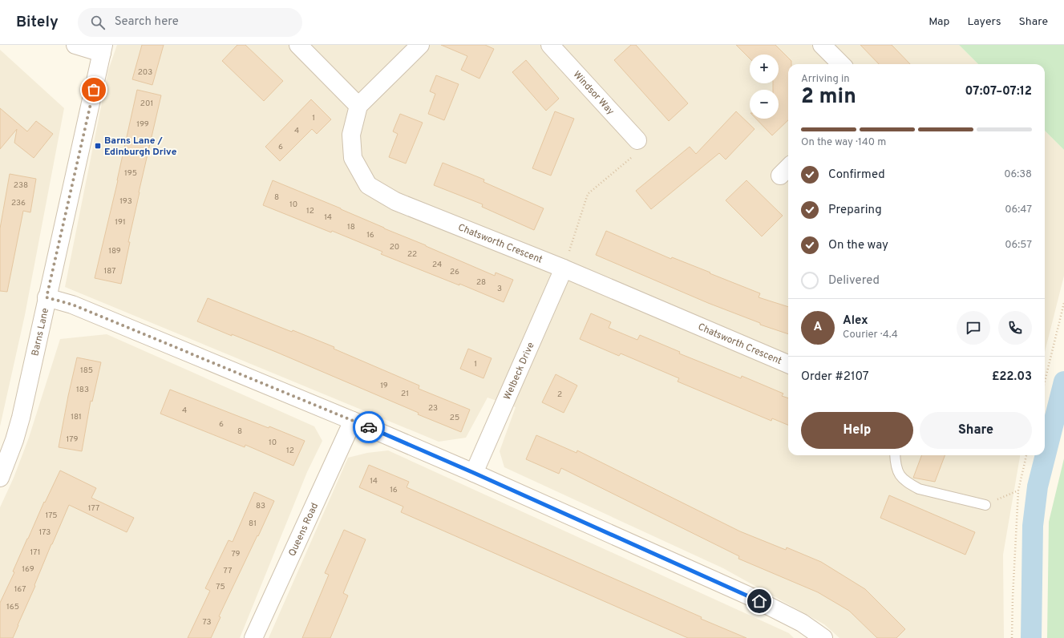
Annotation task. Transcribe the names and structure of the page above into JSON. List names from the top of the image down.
{
  "streets": {
    "street": [
      "Windsor Way",
      "Chatsworth Crescent",
      "Barns Lane",
      "Welbeck Drive",
      "Queens Road"
    ]
  },
  "crossings": [
    ["Chatsworth Crescent", "Welbeck Drive"]
  ],
  "places": {
    "transit": ["Barns Lane / Edinburgh Drive"]
  },
  "house_numbers": [
    "203",
    "201",
    "1",
    "199",
    "4",
    "6",
    "195",
    "238",
    "8",
    "193",
    "236",
    "10",
    "12",
    "14",
    "191",
    "18",
    "16",
    "20",
    "189",
    "22",
    "24",
    "187",
    "26",
    "28",
    "3",
    "1",
    "185",
    "19",
    "183",
    "21",
    "2",
    "23",
    "4",
    "181",
    "25",
    "6",
    "8",
    "179",
    "10",
    "12",
    "14",
    "16",
    "83",
    "177",
    "175",
    "81",
    "173",
    "171",
    "79",
    "169",
    "77",
    "75",
    "167",
    "165",
    "73"
  ],
  "page": {
    "header": "Bitely",
    "search": "Search here",
    "nav": ["Map", "Layers", "Share"],
    "map_buttons": ["+", "−"],
    "heading": ["2 min", "Arriving in", "07:07–07:12"],
    "panel": [
      "Alex",
      "Courier · 4.4",
      "Order #2107",
      "£22.03"
    ],
    "bar": "On the way · 140 m",
    "list": [
      ["Confirmed", "06:38"],
      ["Preparing", "06:47"],
      ["On the way", "06:57"],
      "Delivered"
    ],
    "round": "A",
    "buttons": ["Help", "Share"]
  }
}
